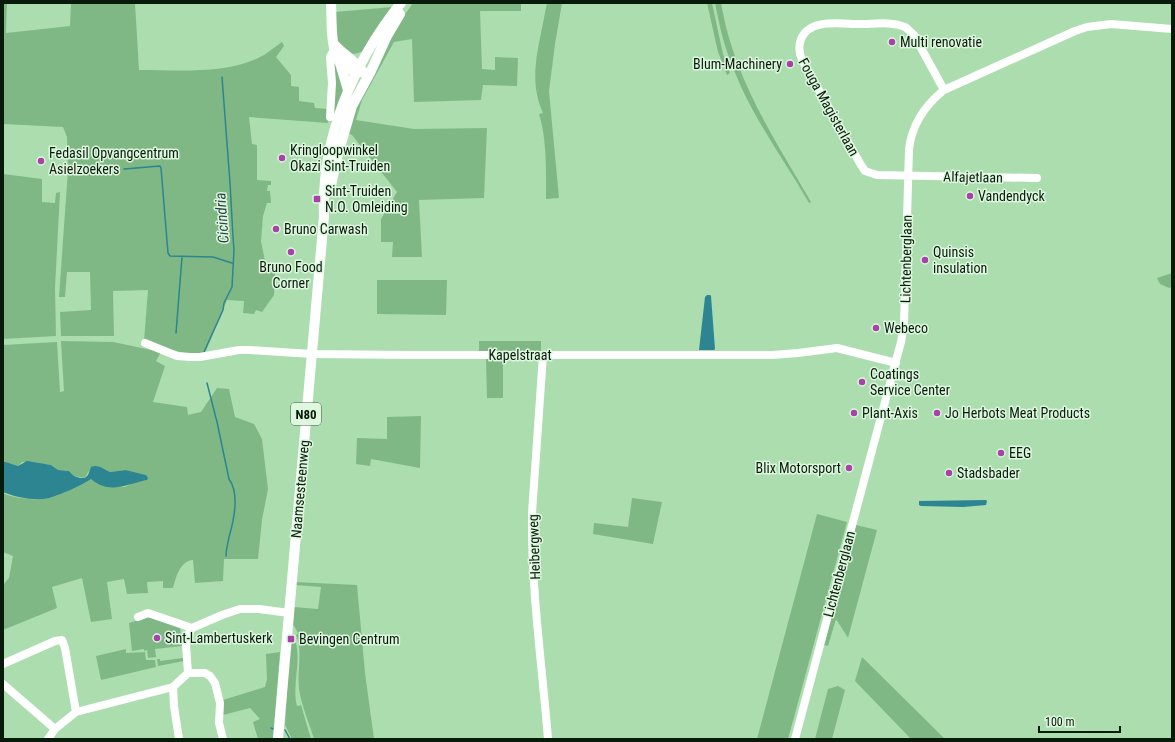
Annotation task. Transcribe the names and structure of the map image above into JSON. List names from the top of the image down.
{
  "streets": {
    "main road": ["N80", "Naamsesteenweg"],
    "street": [
      "Fouga Magisterlaan",
      "Alfajetlaan",
      "Lichtenberglaan",
      "Kapelstraat",
      "Heibergweg"
    ]
  },
  "crossings": [
    ["Fouga Magisterlaan", "Alfajetlaan"],
    ["Fouga Magisterlaan", "Lichtenberglaan"],
    ["Alfajetlaan", "Lichtenberglaan"],
    ["Lichtenberglaan", "Kapelstraat"],
    ["Kapelstraat", "Naamsesteenweg"],
    ["Kapelstraat", "Heibergweg"],
    ["N80", "Naamsesteenweg"]
  ],
  "water": ["Cicindria"],
  "places": {
    "other": [
      "Multi renovatie",
      "Blum-Machinery",
      "Kringloopwinkel Okazi Sint-Truiden",
      "Fedasil Opvangcentrum Asielzoekers",
      "Vandendyck",
      "Bruno Carwash",
      "Bruno Food Corner",
      "Quinsis insulation",
      "Webeco",
      "Coatings Service Center",
      "Plant-Axis",
      "Jo Herbots Meat Products",
      "EEG",
      "Blix Motorsport",
      "Stadsbader",
      "Sint-Lambertuskerk"
    ],
    "transit": ["Sint-Truiden N.O. Omleiding", "Bevingen Centrum"]
  },
  "scale_bar": "100 m"
}
